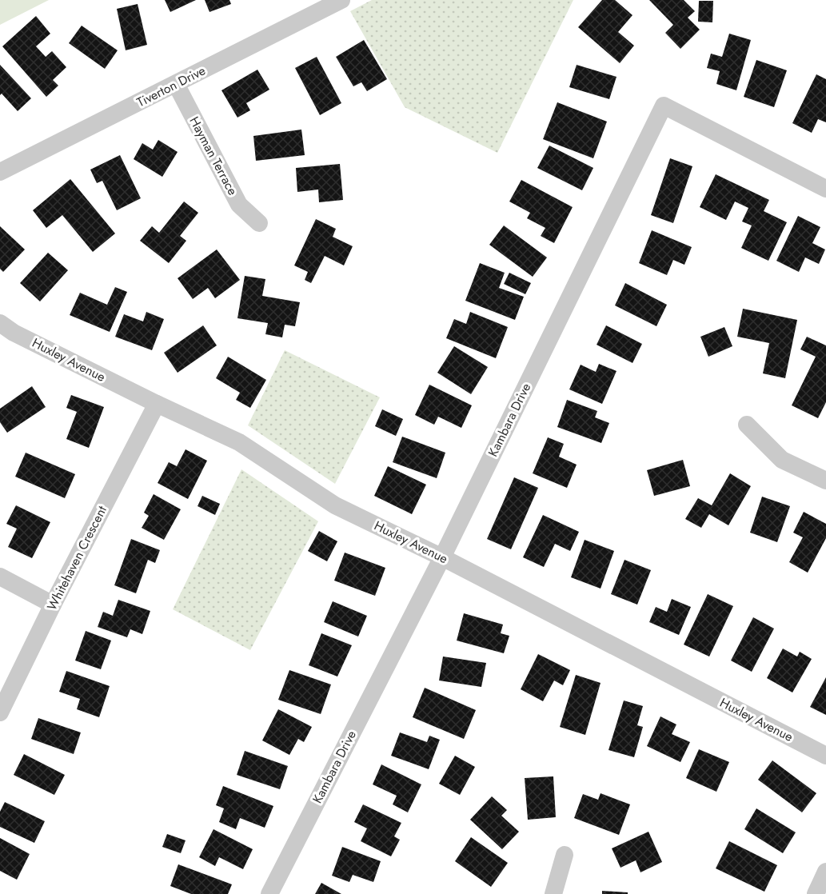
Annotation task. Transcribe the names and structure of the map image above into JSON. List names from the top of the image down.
{
  "streets": {
    "street": [
      "Tiverton Drive",
      "Hayman Terrace",
      "Huxley Avenue",
      "Kambara Drive",
      "Whitehaven Crescent"
    ]
  },
  "crossings": [
    ["Tiverton Drive", "Hayman Terrace"],
    ["Huxley Avenue", "Kambara Drive"],
    ["Huxley Avenue", "Whitehaven Crescent"]
  ]
}
